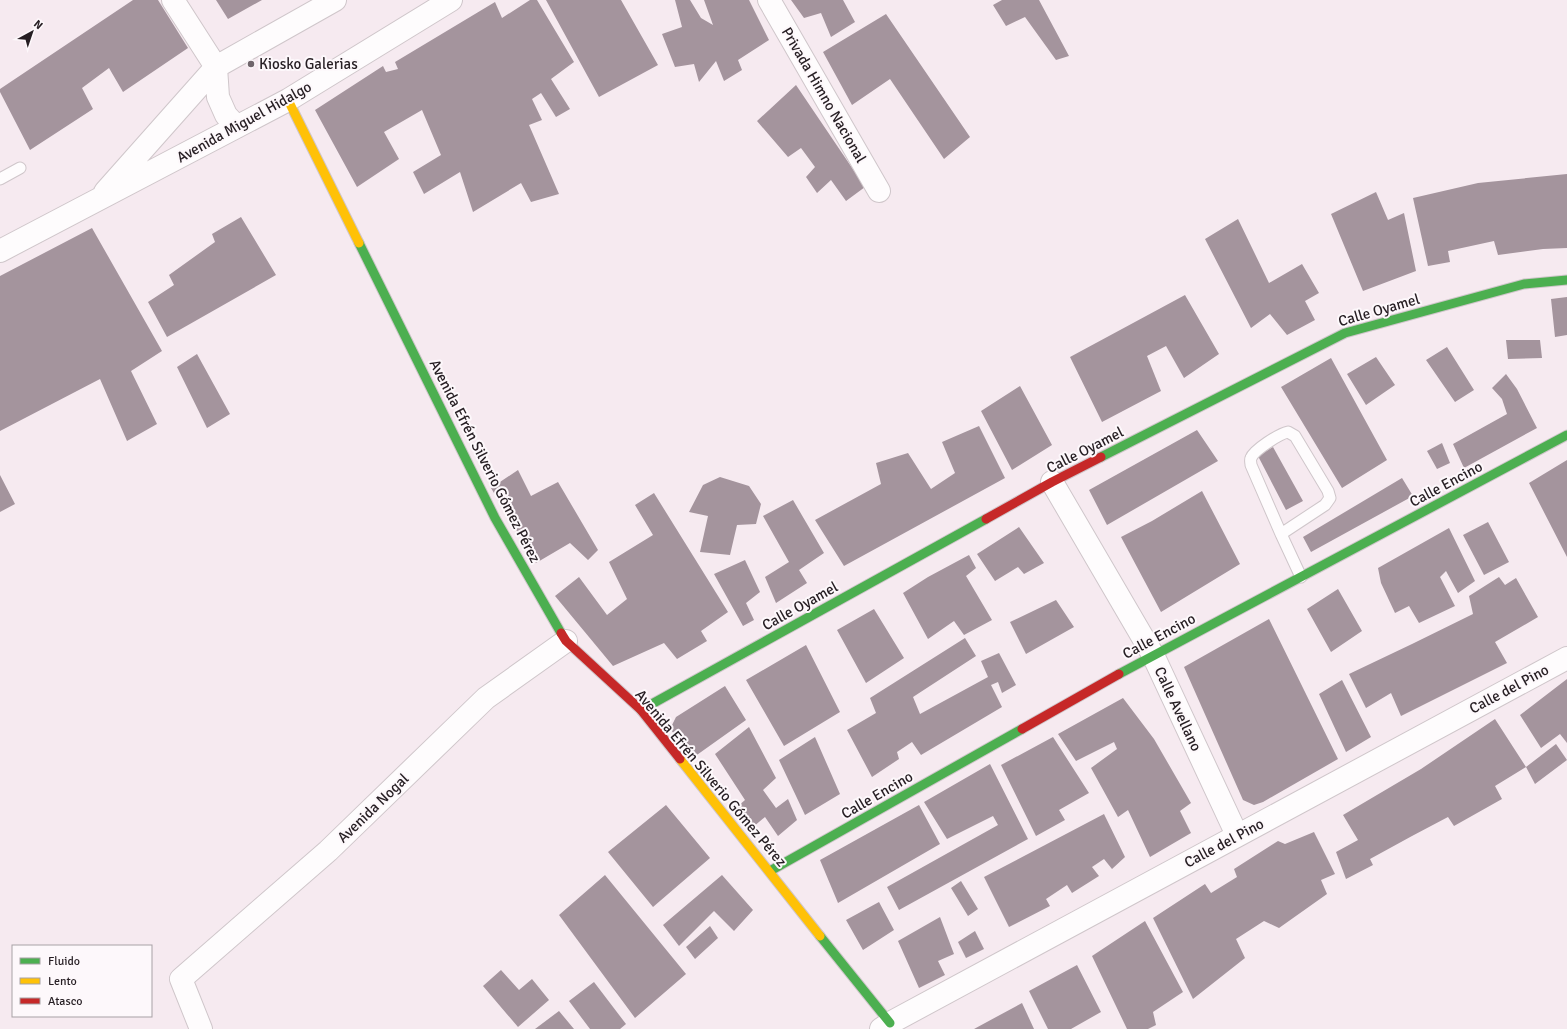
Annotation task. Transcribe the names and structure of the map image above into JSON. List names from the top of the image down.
{
  "streets": {
    "street": [
      "Privada Himno Nacional",
      "Avenida Miguel Hidalgo",
      "Calle Oyamel",
      "Avenida Efrén Silverio Gómez Pérez",
      "Calle Encino",
      "Calle del Pino",
      "Calle Avellano",
      "Avenida Nogal"
    ]
  },
  "crossings": [
    ["Avenida Miguel Hidalgo", "Avenida Efrén Silverio Gómez Pérez"],
    ["Calle Oyamel", "Avenida Efrén Silverio Gómez Pérez"],
    ["Calle Oyamel", "Calle Avellano"],
    ["Avenida Efrén Silverio Gómez Pérez", "Calle Encino"],
    ["Avenida Efrén Silverio Gómez Pérez", "Calle del Pino"],
    ["Avenida Efrén Silverio Gómez Pérez", "Avenida Nogal"],
    ["Calle Encino", "Calle Avellano"],
    ["Calle del Pino", "Calle Avellano"]
  ],
  "places": ["Kiosko Galerias"],
  "legend": ["Fluido", "Lento", "Atasco"],
  "north": "top right"
}
